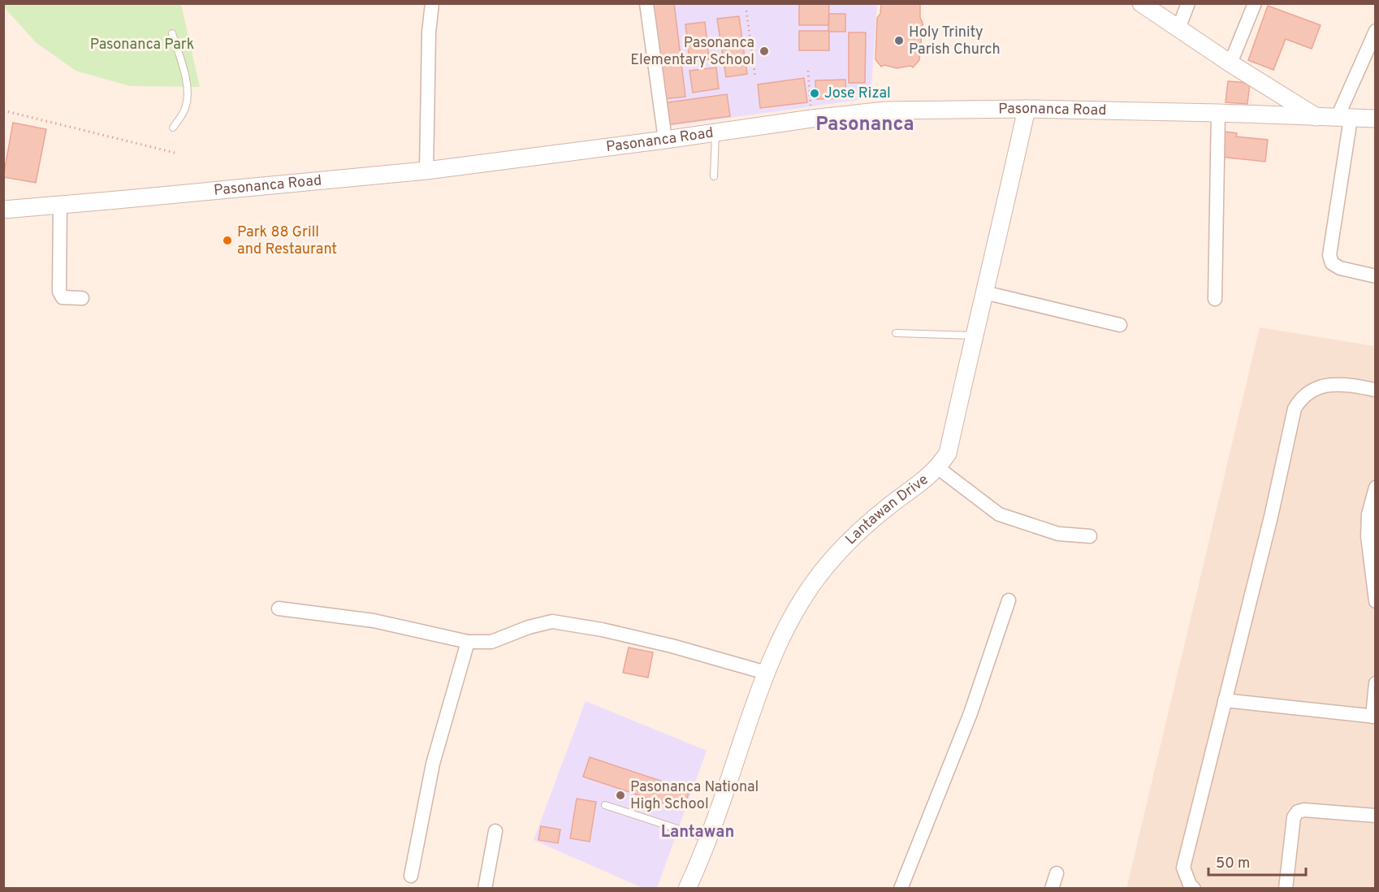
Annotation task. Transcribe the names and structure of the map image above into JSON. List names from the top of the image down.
{
  "streets": {
    "street": ["Pasonanca Road", "Lantawan Drive"]
  },
  "crossings": [
    ["Pasonanca Road", "Lantawan Drive"]
  ],
  "districts": ["Pasonanca", "Lantawan"],
  "parks": ["Pasonanca Park"],
  "places": [
    "Holy Trinity Parish Church",
    "Pasonanca Elementary School",
    "Jose Rizal",
    "Park 88 Grill and Restaurant",
    "Pasonanca National High School"
  ],
  "scale_bar": "50 m"
}
